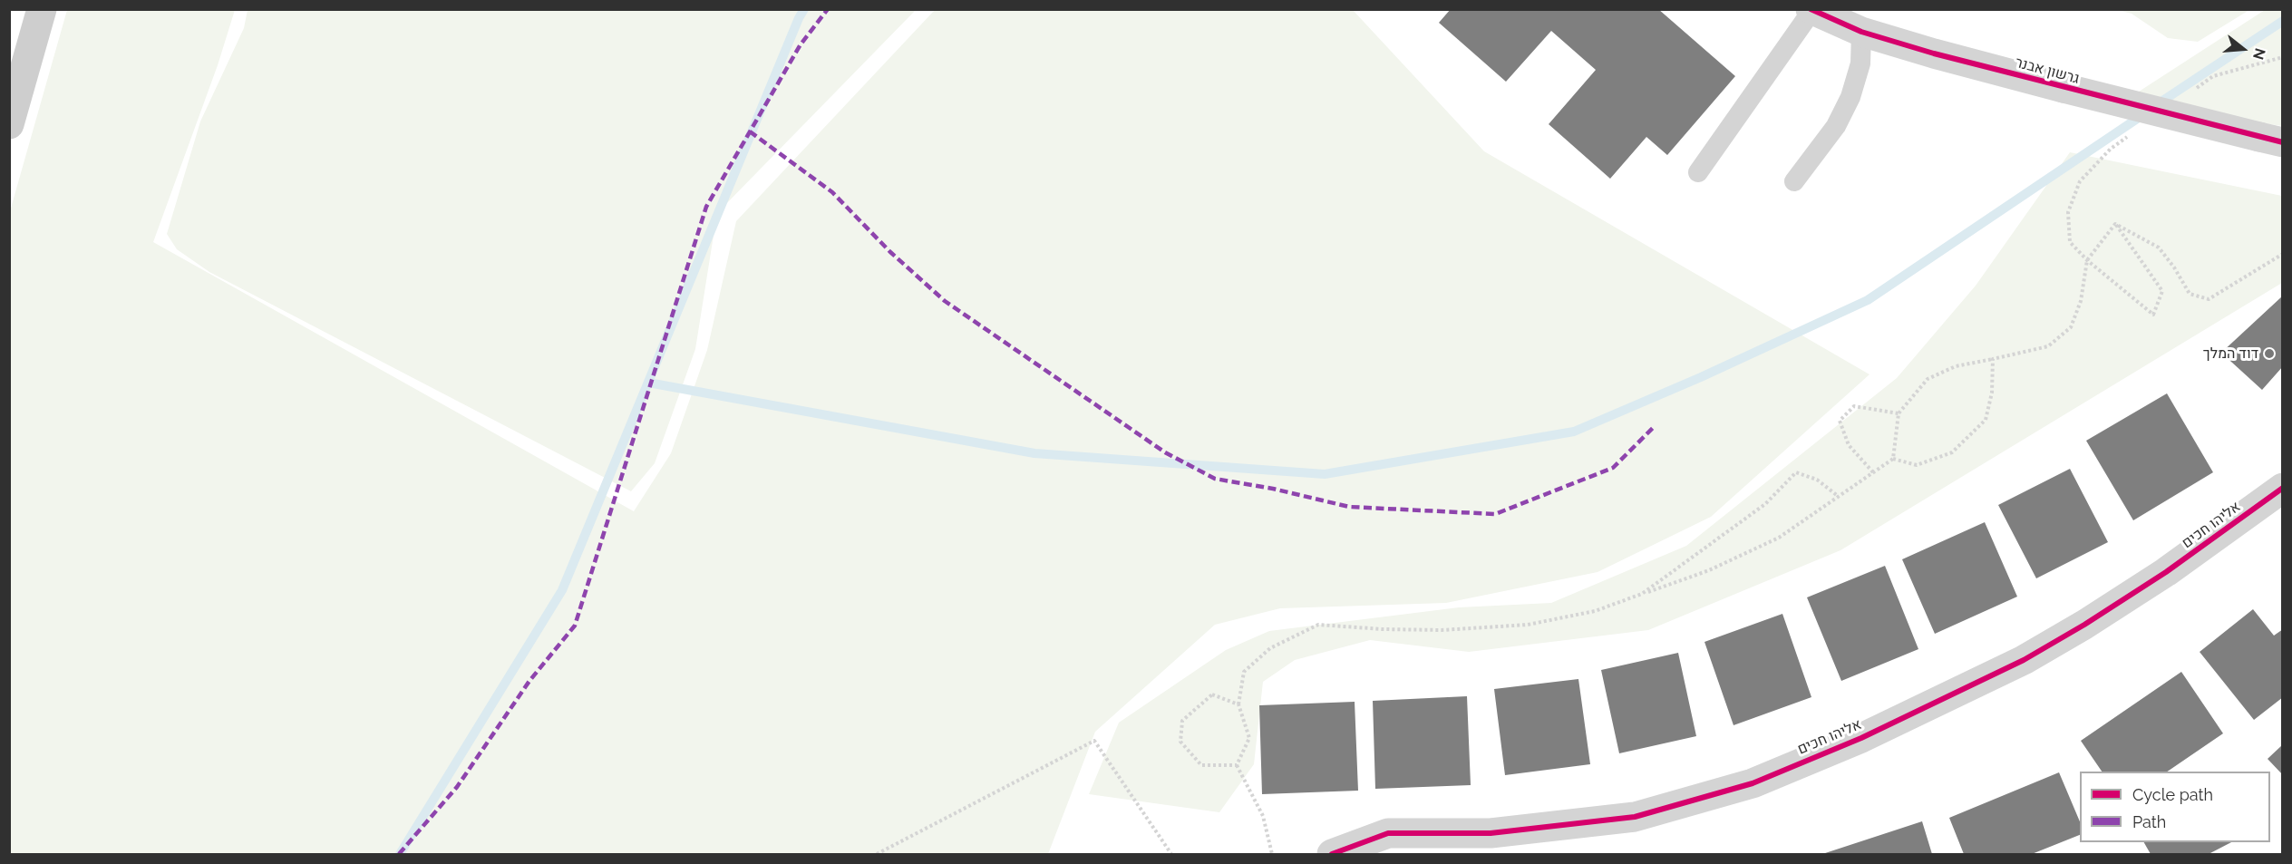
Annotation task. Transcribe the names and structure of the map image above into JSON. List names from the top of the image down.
{
  "streets": {
    "street": ["גרשון אבנר", "אליהו חכים"]
  },
  "places": ["דוד המלך"],
  "legend": ["Cycle path", "Path"],
  "north": "right"
}
